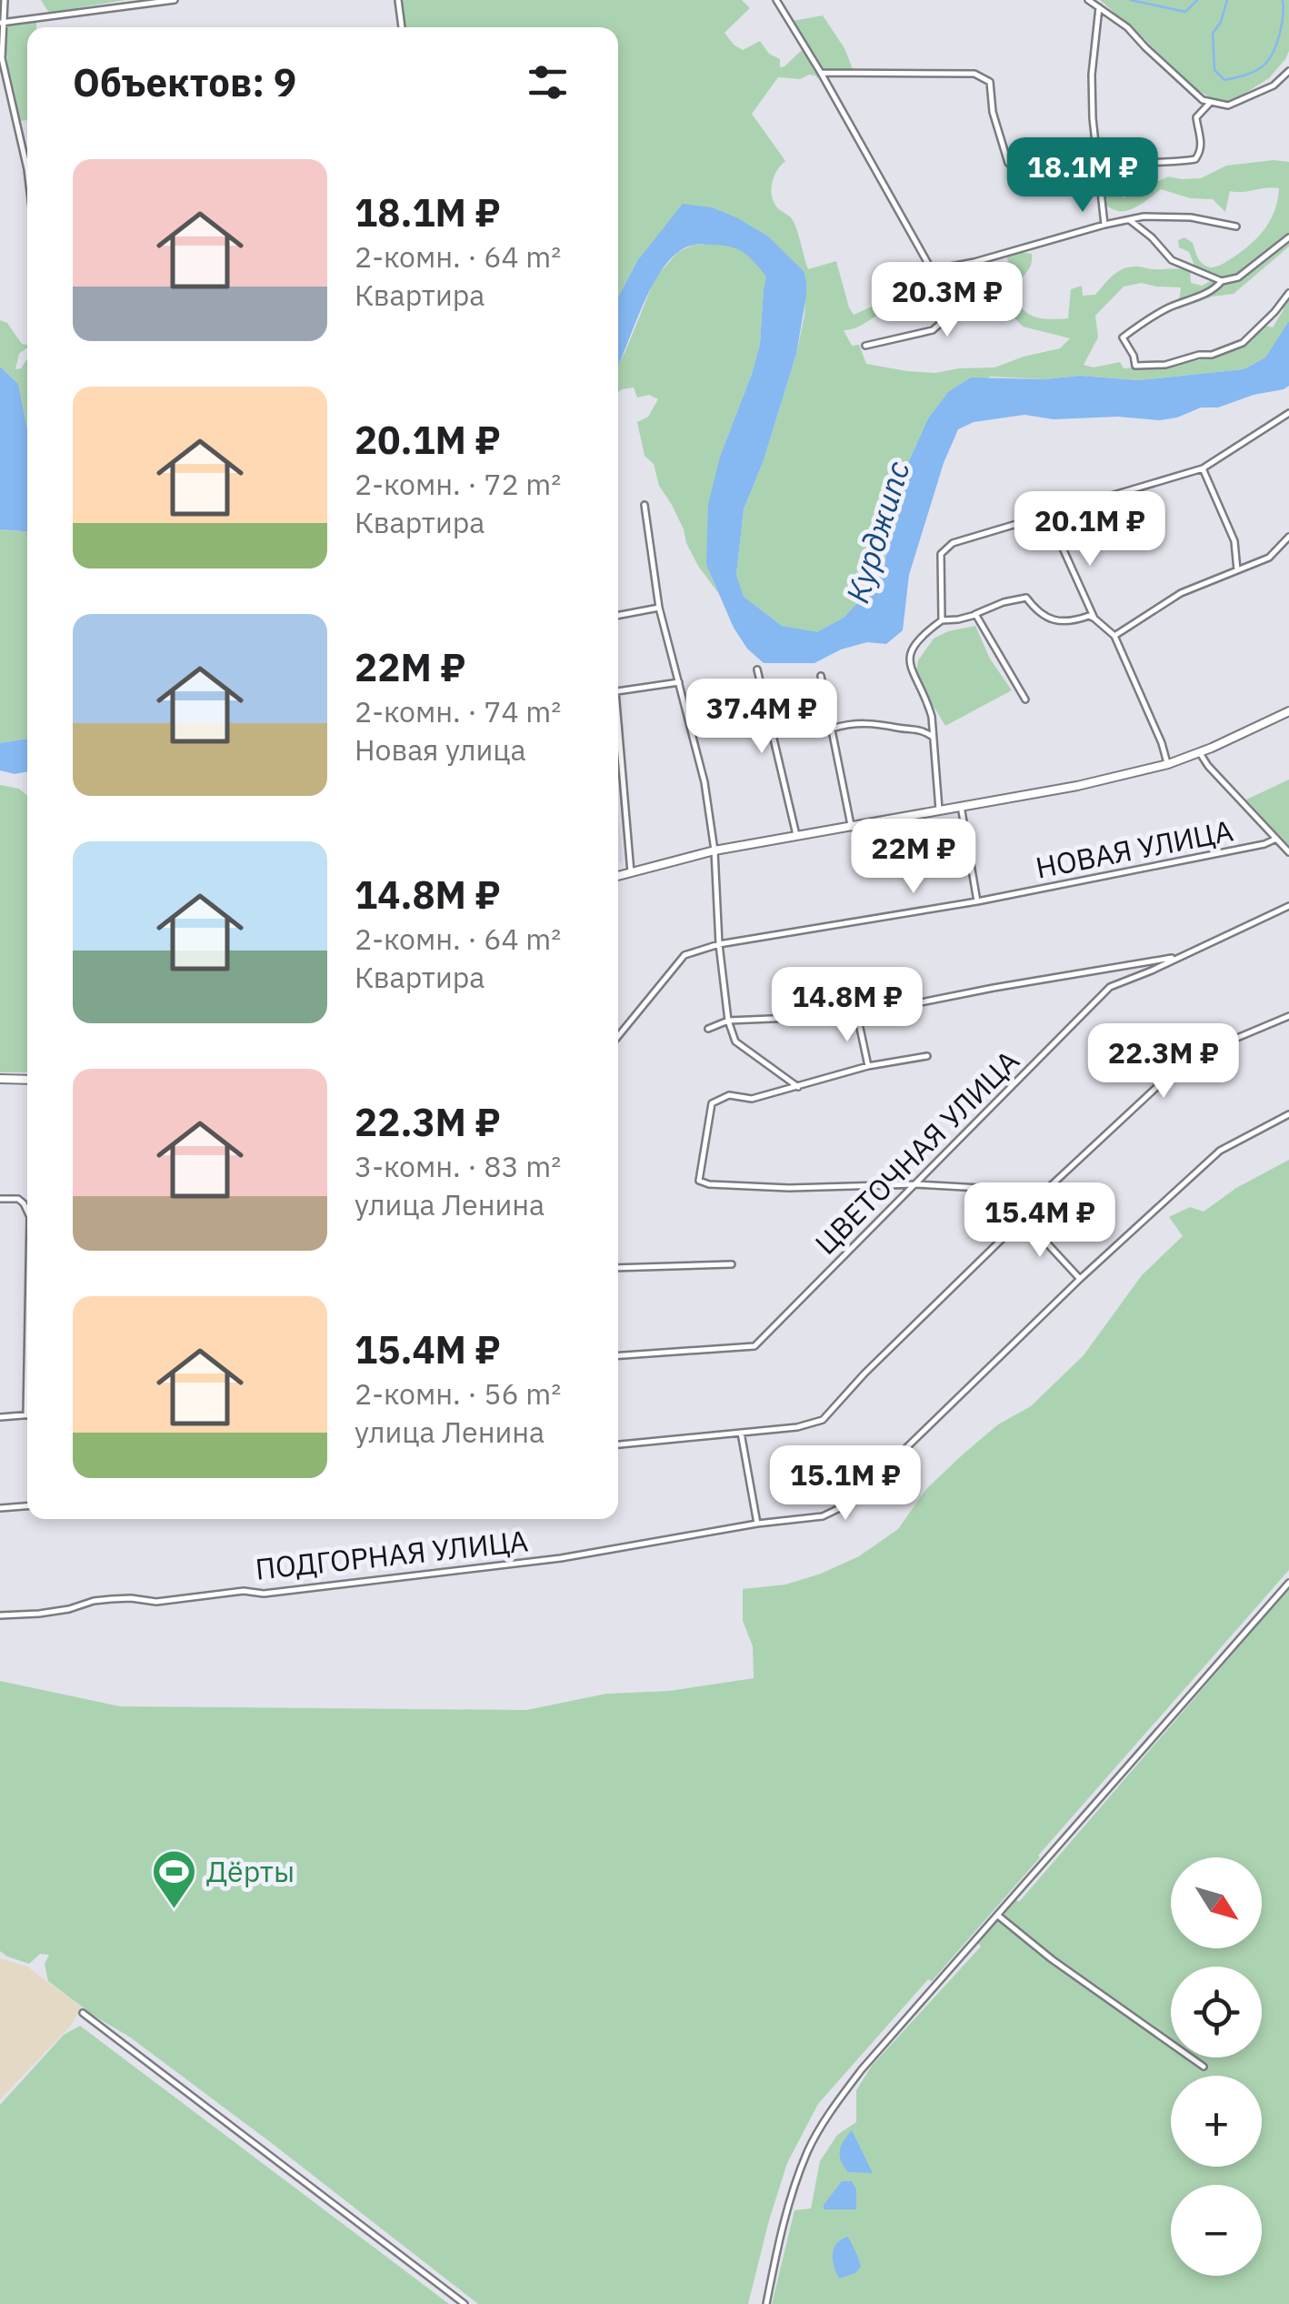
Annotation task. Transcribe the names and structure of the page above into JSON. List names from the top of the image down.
{
  "streets": {
    "street": ["НОВАЯ УЛИЦА", "ЦВЕТОЧНАЯ УЛИЦА", "ПОДГОРНАЯ УЛИЦА"]
  },
  "water": ["Курджипс"],
  "places": {
    "sports": ["Дёрты"]
  },
  "north": "bottom right",
  "page": {
    "heading": "Объектов: 9",
    "list": [
      {
        "name": "18.1M ₽",
        "note": "2-комн. · 64 m² · Квартира"
      },
      {
        "name": "20.1M ₽",
        "note": "2-комн. · 72 m² · Квартира"
      },
      {
        "name": "22M ₽",
        "note": "2-комн. · 74 m² · Новая улица"
      },
      {
        "name": "14.8M ₽",
        "note": "2-комн. · 64 m² · Квартира"
      },
      {
        "name": "22.3M ₽",
        "note": "3-комн. · 83 m² · улица Ленина"
      },
      {
        "name": "15.4M ₽",
        "note": "2-комн. · 56 m² · улица Ленина"
      }
    ],
    "price": [
      "18.1M ₽",
      "20.3M ₽",
      "20.1M ₽",
      "37.4M ₽",
      "22M ₽",
      "14.8M ₽",
      "22.3M ₽",
      "15.4M ₽",
      "15.1M ₽"
    ],
    "map_buttons": ["+", "−"]
  }
}
